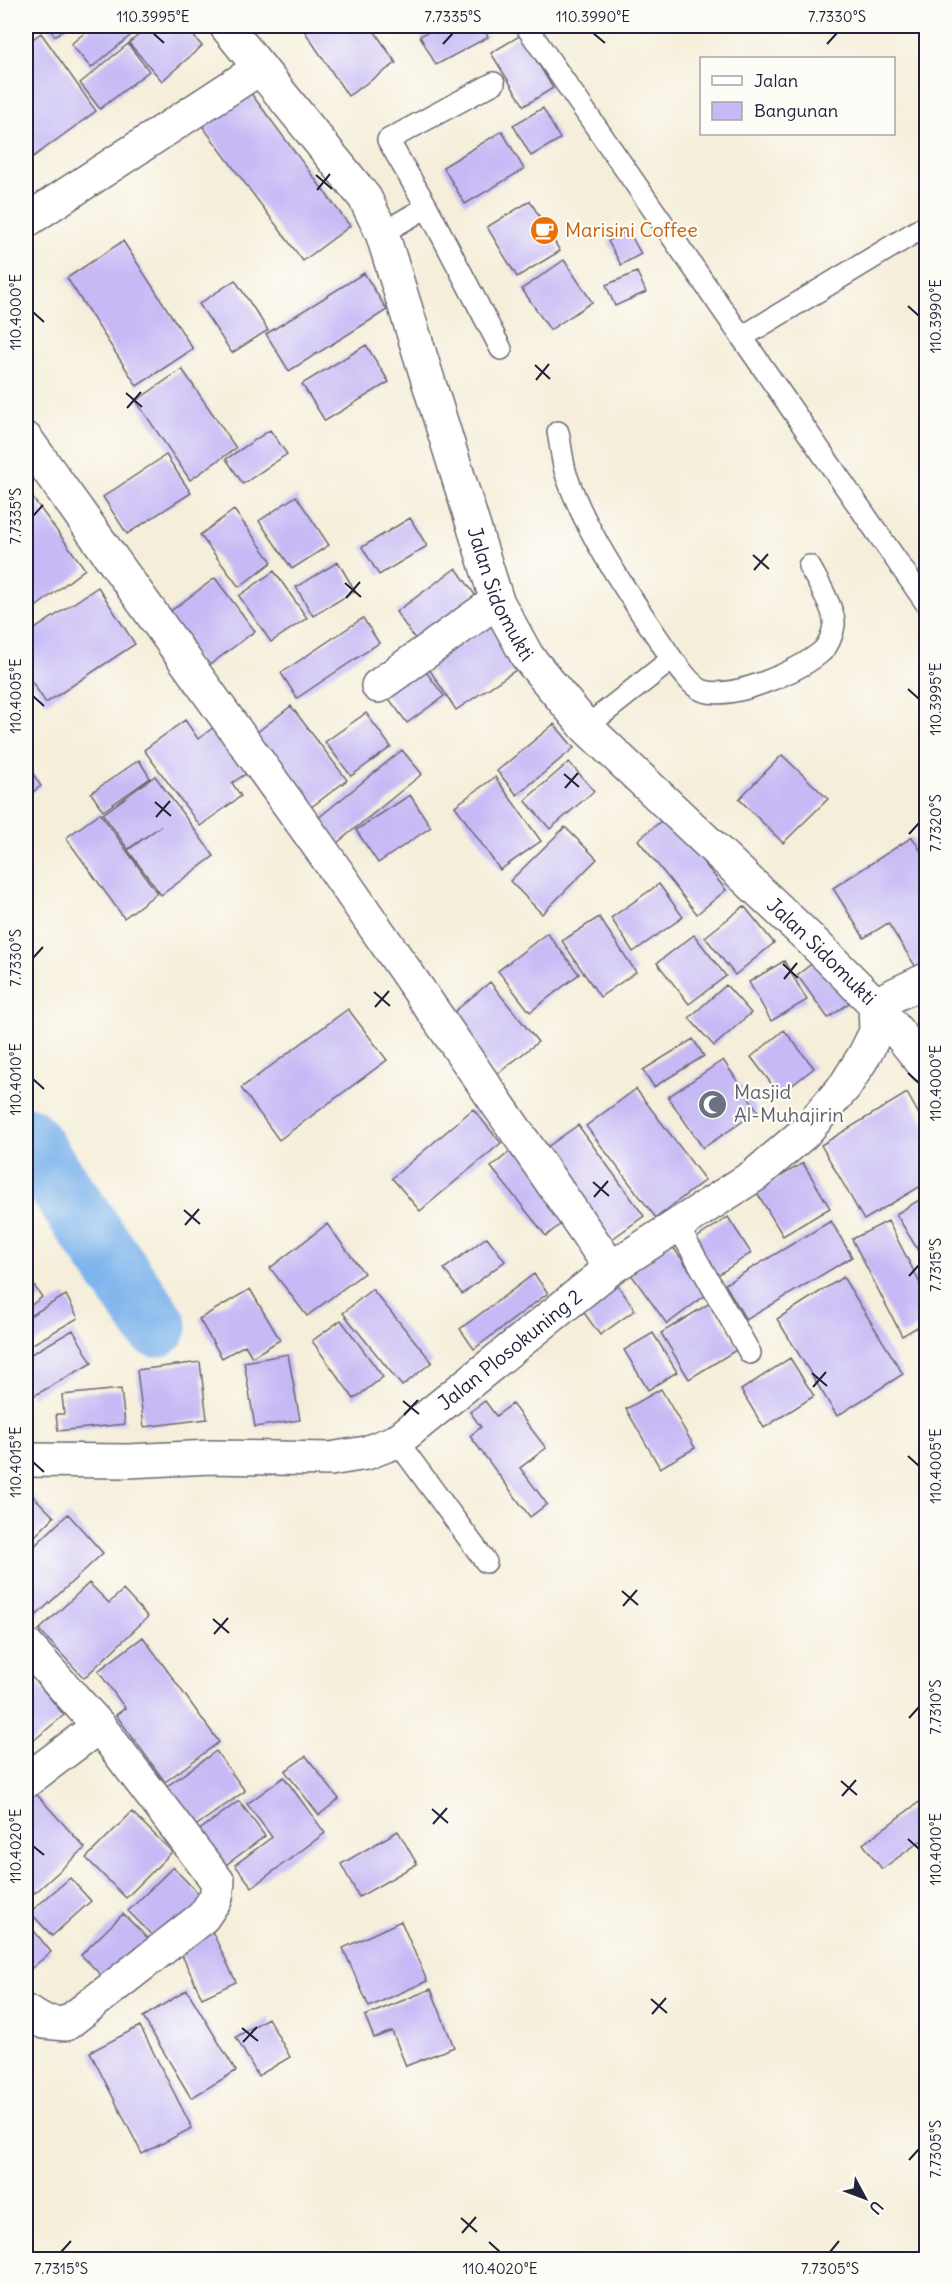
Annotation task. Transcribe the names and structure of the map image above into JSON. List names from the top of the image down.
{
  "streets": {
    "street": ["Jalan Sidomukti", "Jalan Plosokuning 2"]
  },
  "crossings": [
    ["Jalan Sidomukti", "Jalan Plosokuning 2"]
  ],
  "places": {
    "cafe": ["Marisini Coffee"],
    "mosque": ["Masjid Al-Muhajirin"]
  },
  "legend": ["Jalan", "Bangunan"],
  "north": "bottom right",
  "coordinates": [
    "110.3995°E",
    "7.7335°S",
    "110.3990°E",
    "7.7330°S",
    "110.4000°E",
    "110.4005°E",
    "7.7320°S",
    "110.4010°E",
    "7.7315°S",
    "110.4015°E",
    "7.7310°S",
    "110.4020°E",
    "7.7305°S"
  ]
}
